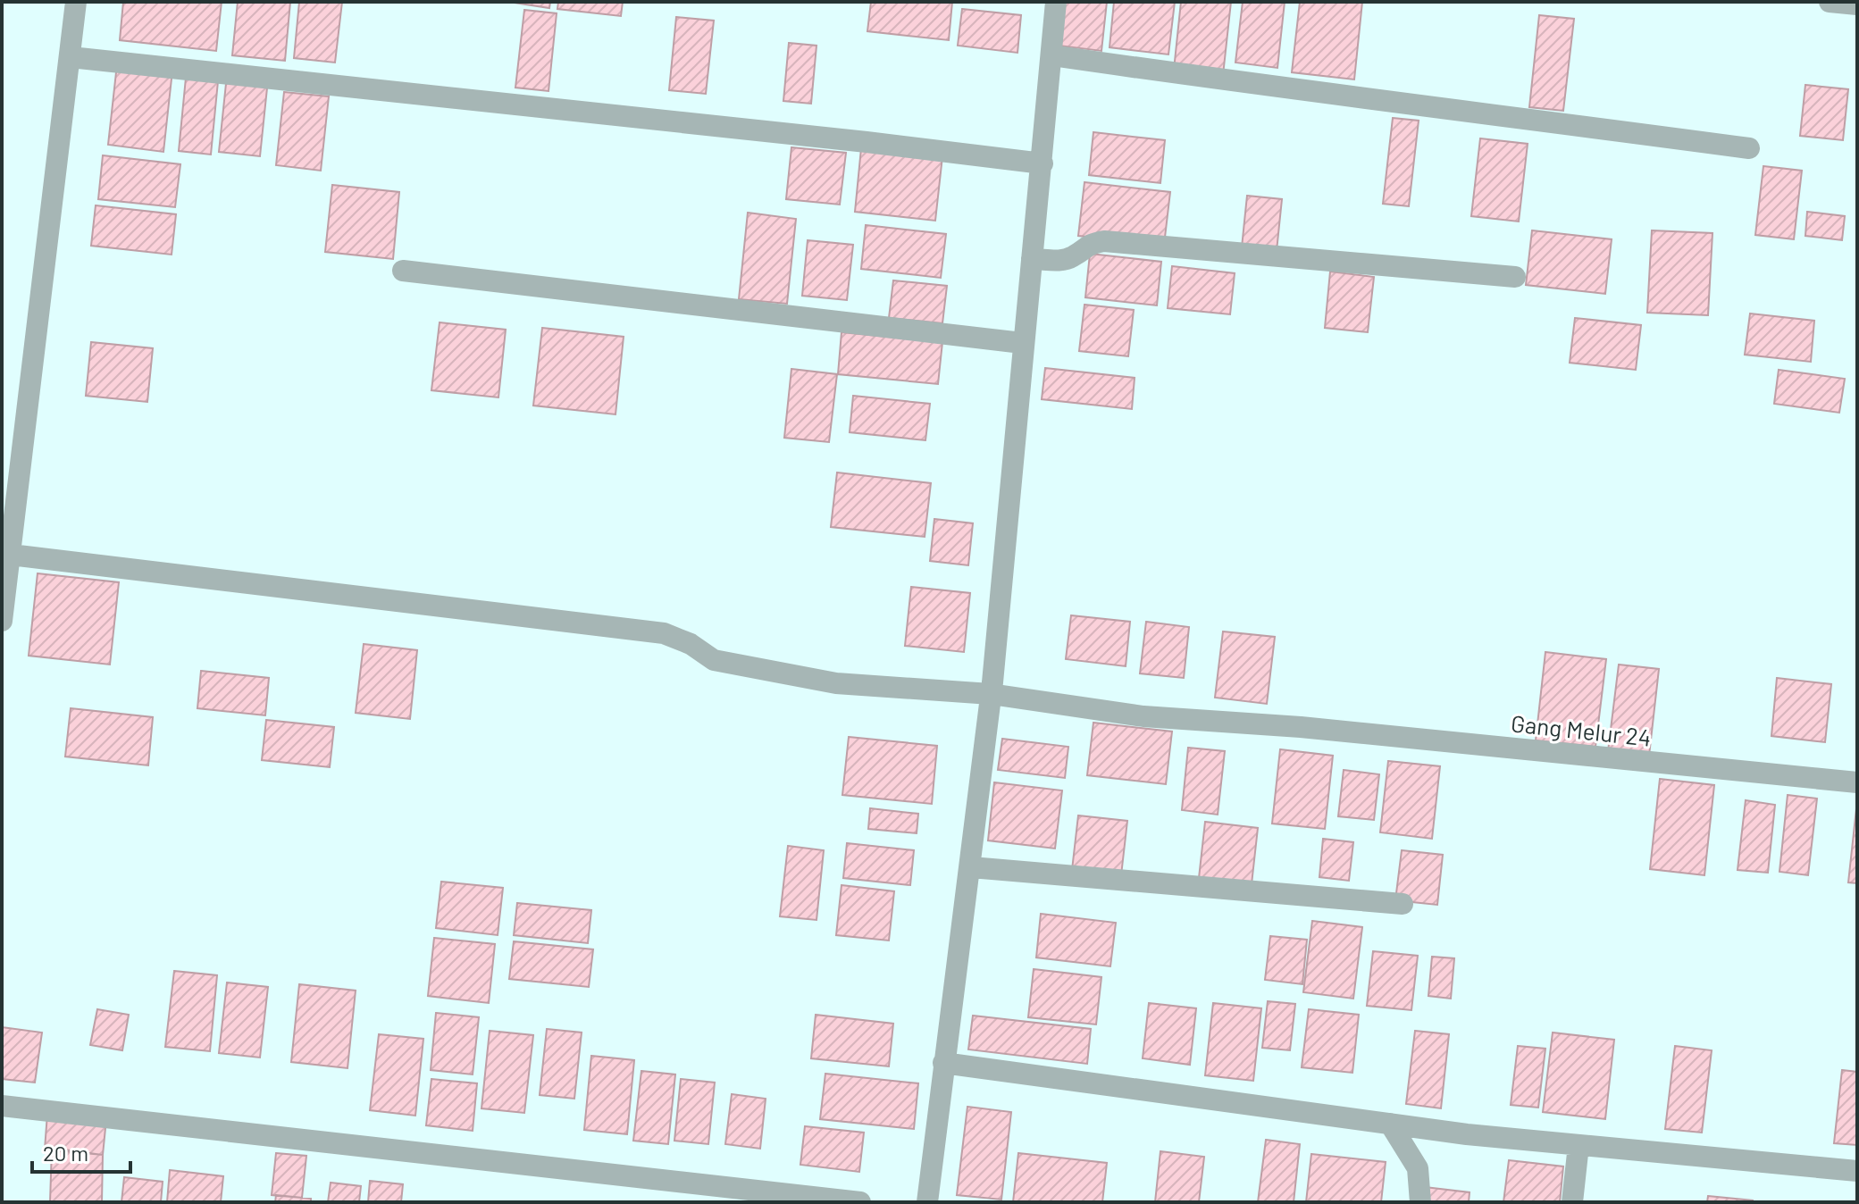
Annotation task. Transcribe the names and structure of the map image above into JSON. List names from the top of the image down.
{
  "streets": {
    "street": ["Gang Melur 24"]
  },
  "scale_bar": "20 m"
}
